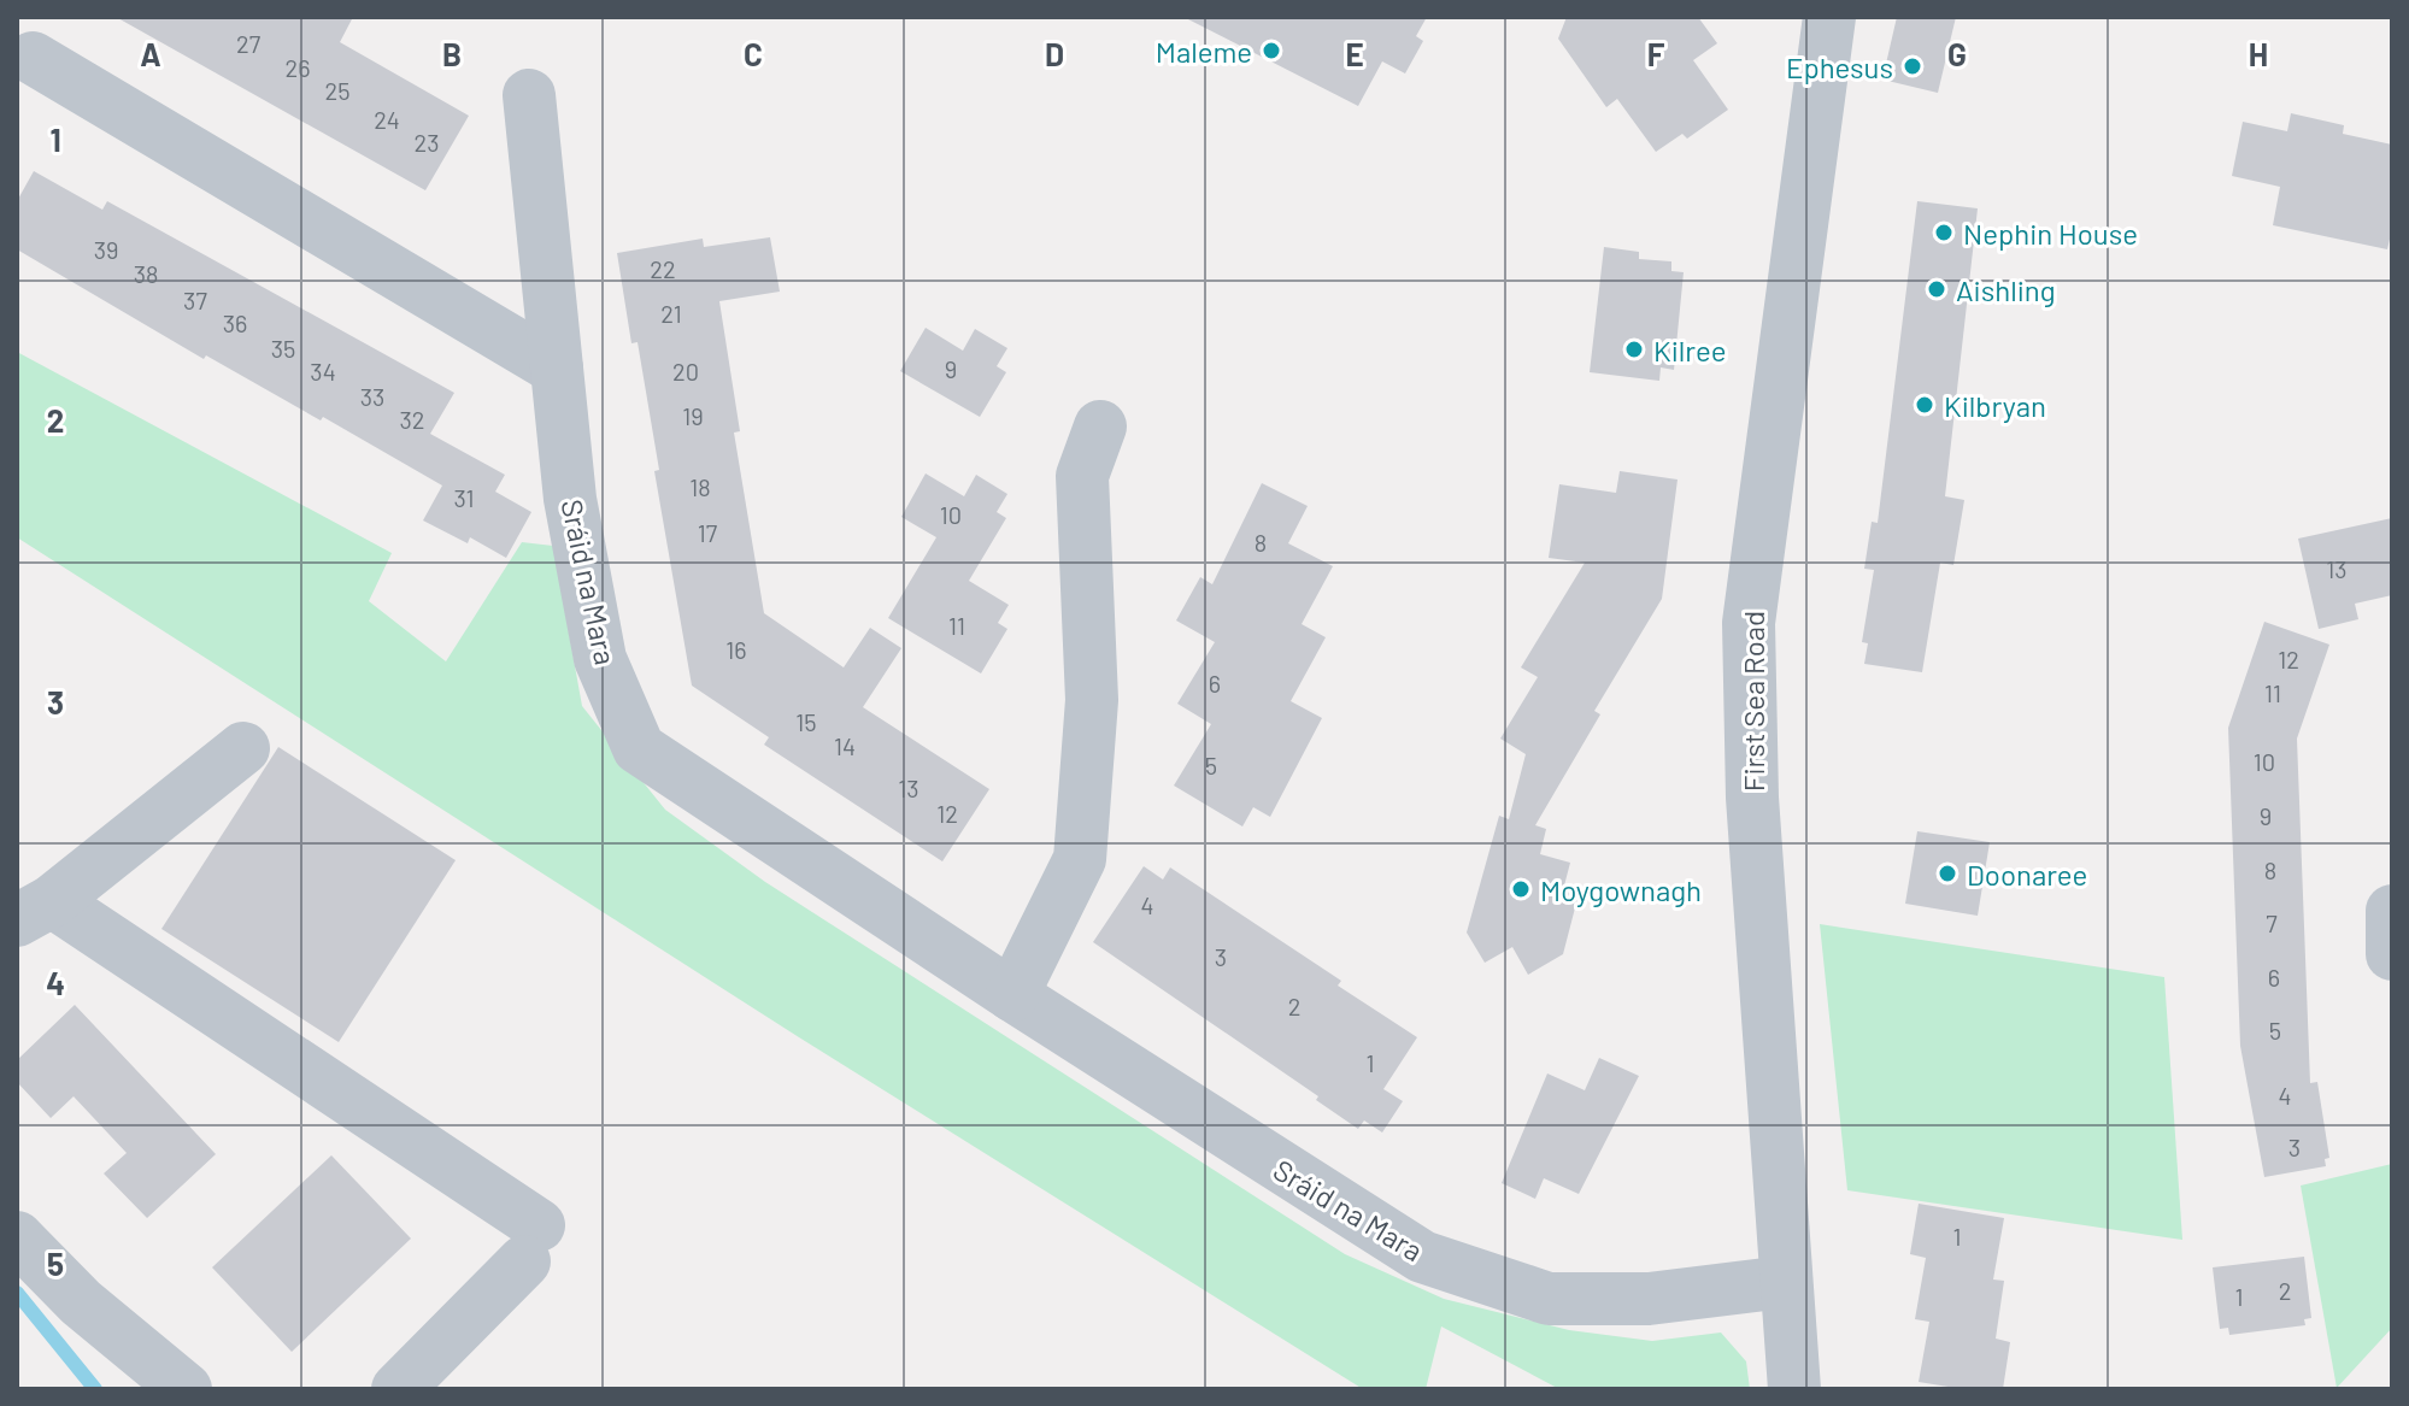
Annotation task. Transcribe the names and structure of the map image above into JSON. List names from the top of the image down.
{
  "streets": {
    "street": ["Sráid na Mara", "First Sea Road"]
  },
  "crossings": [
    ["Sráid na Mara", "First Sea Road"]
  ],
  "places": [
    "Maleme",
    "Ephesus",
    "Nephin House",
    "Aishling",
    "Kilree",
    "Kilbryan",
    "Doonaree",
    "Moygownagh"
  ],
  "house_numbers": [
    "27",
    "26",
    "25",
    "24",
    "23",
    "39",
    "22",
    "38",
    "37",
    "21",
    "36",
    "35",
    "9",
    "34",
    "20",
    "33",
    "19",
    "32",
    "18",
    "31",
    "10",
    "17",
    "8",
    "13",
    "11",
    "16",
    "12",
    "6",
    "11",
    "15",
    "14",
    "10",
    "5",
    "13",
    "12",
    "9",
    "8",
    "4",
    "7",
    "3",
    "6",
    "2",
    "5",
    "1",
    "4",
    "3",
    "1",
    "2",
    "1"
  ],
  "grid": {
    "columns": [
      "A",
      "B",
      "C",
      "D",
      "E",
      "F",
      "G",
      "H"
    ],
    "rows": [
      "1",
      "2",
      "3",
      "4",
      "5"
    ]
  }
}
